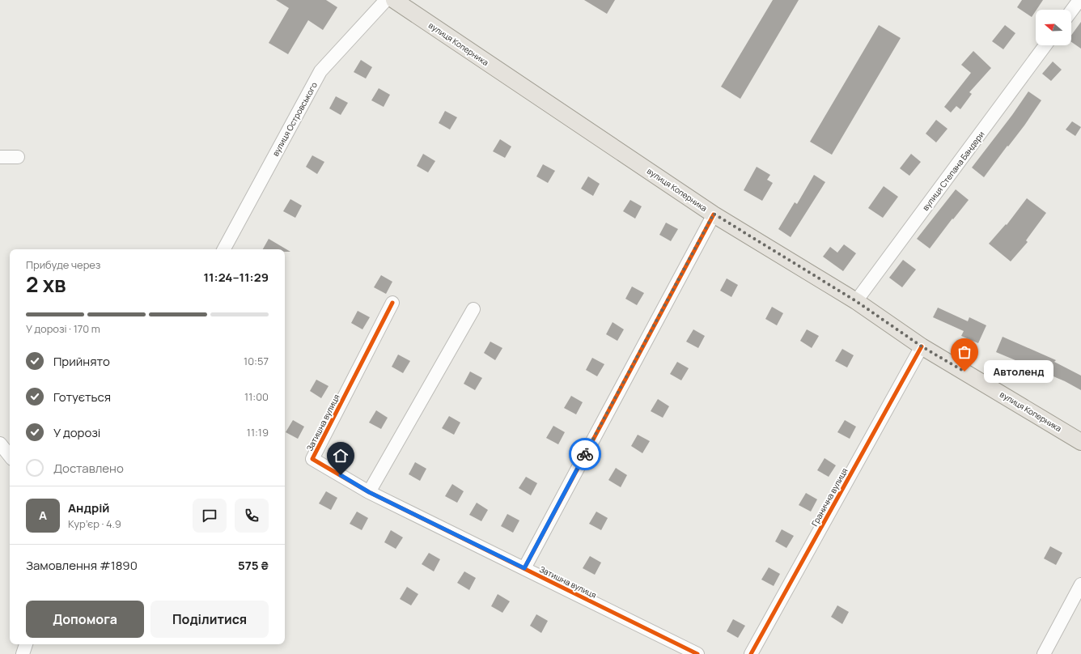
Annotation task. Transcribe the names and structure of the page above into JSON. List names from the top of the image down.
{
  "streets": {
    "main road": ["вулиця Коперника"],
    "street": [
      "вулиця Островського",
      "вулиця Степана Бандери",
      "Затишна вулиця",
      "Гранична вулиця"
    ]
  },
  "crossings": [
    ["вулиця Коперника", "вулиця Степана Бандери"],
    ["вулиця Коперника", "Гранична вулиця"]
  ],
  "places": ["Автоленд"],
  "north": "left",
  "page": {
    "heading": ["2 хв", "Прибуде через", "11:24–11:29"],
    "panel": [
      "Андрій",
      "Кур’єр · 4.9",
      "Замовлення #1890",
      "575 ₴"
    ],
    "bar": "У дорозі · 170 m",
    "list": [
      ["Прийнято", "10:57"],
      ["Готується", "11:00"],
      ["У дорозі", "11:19"],
      "Доставлено"
    ],
    "bubble": "Автоленд",
    "round": "А",
    "buttons": ["Допомога", "Поділитися"]
  }
}
